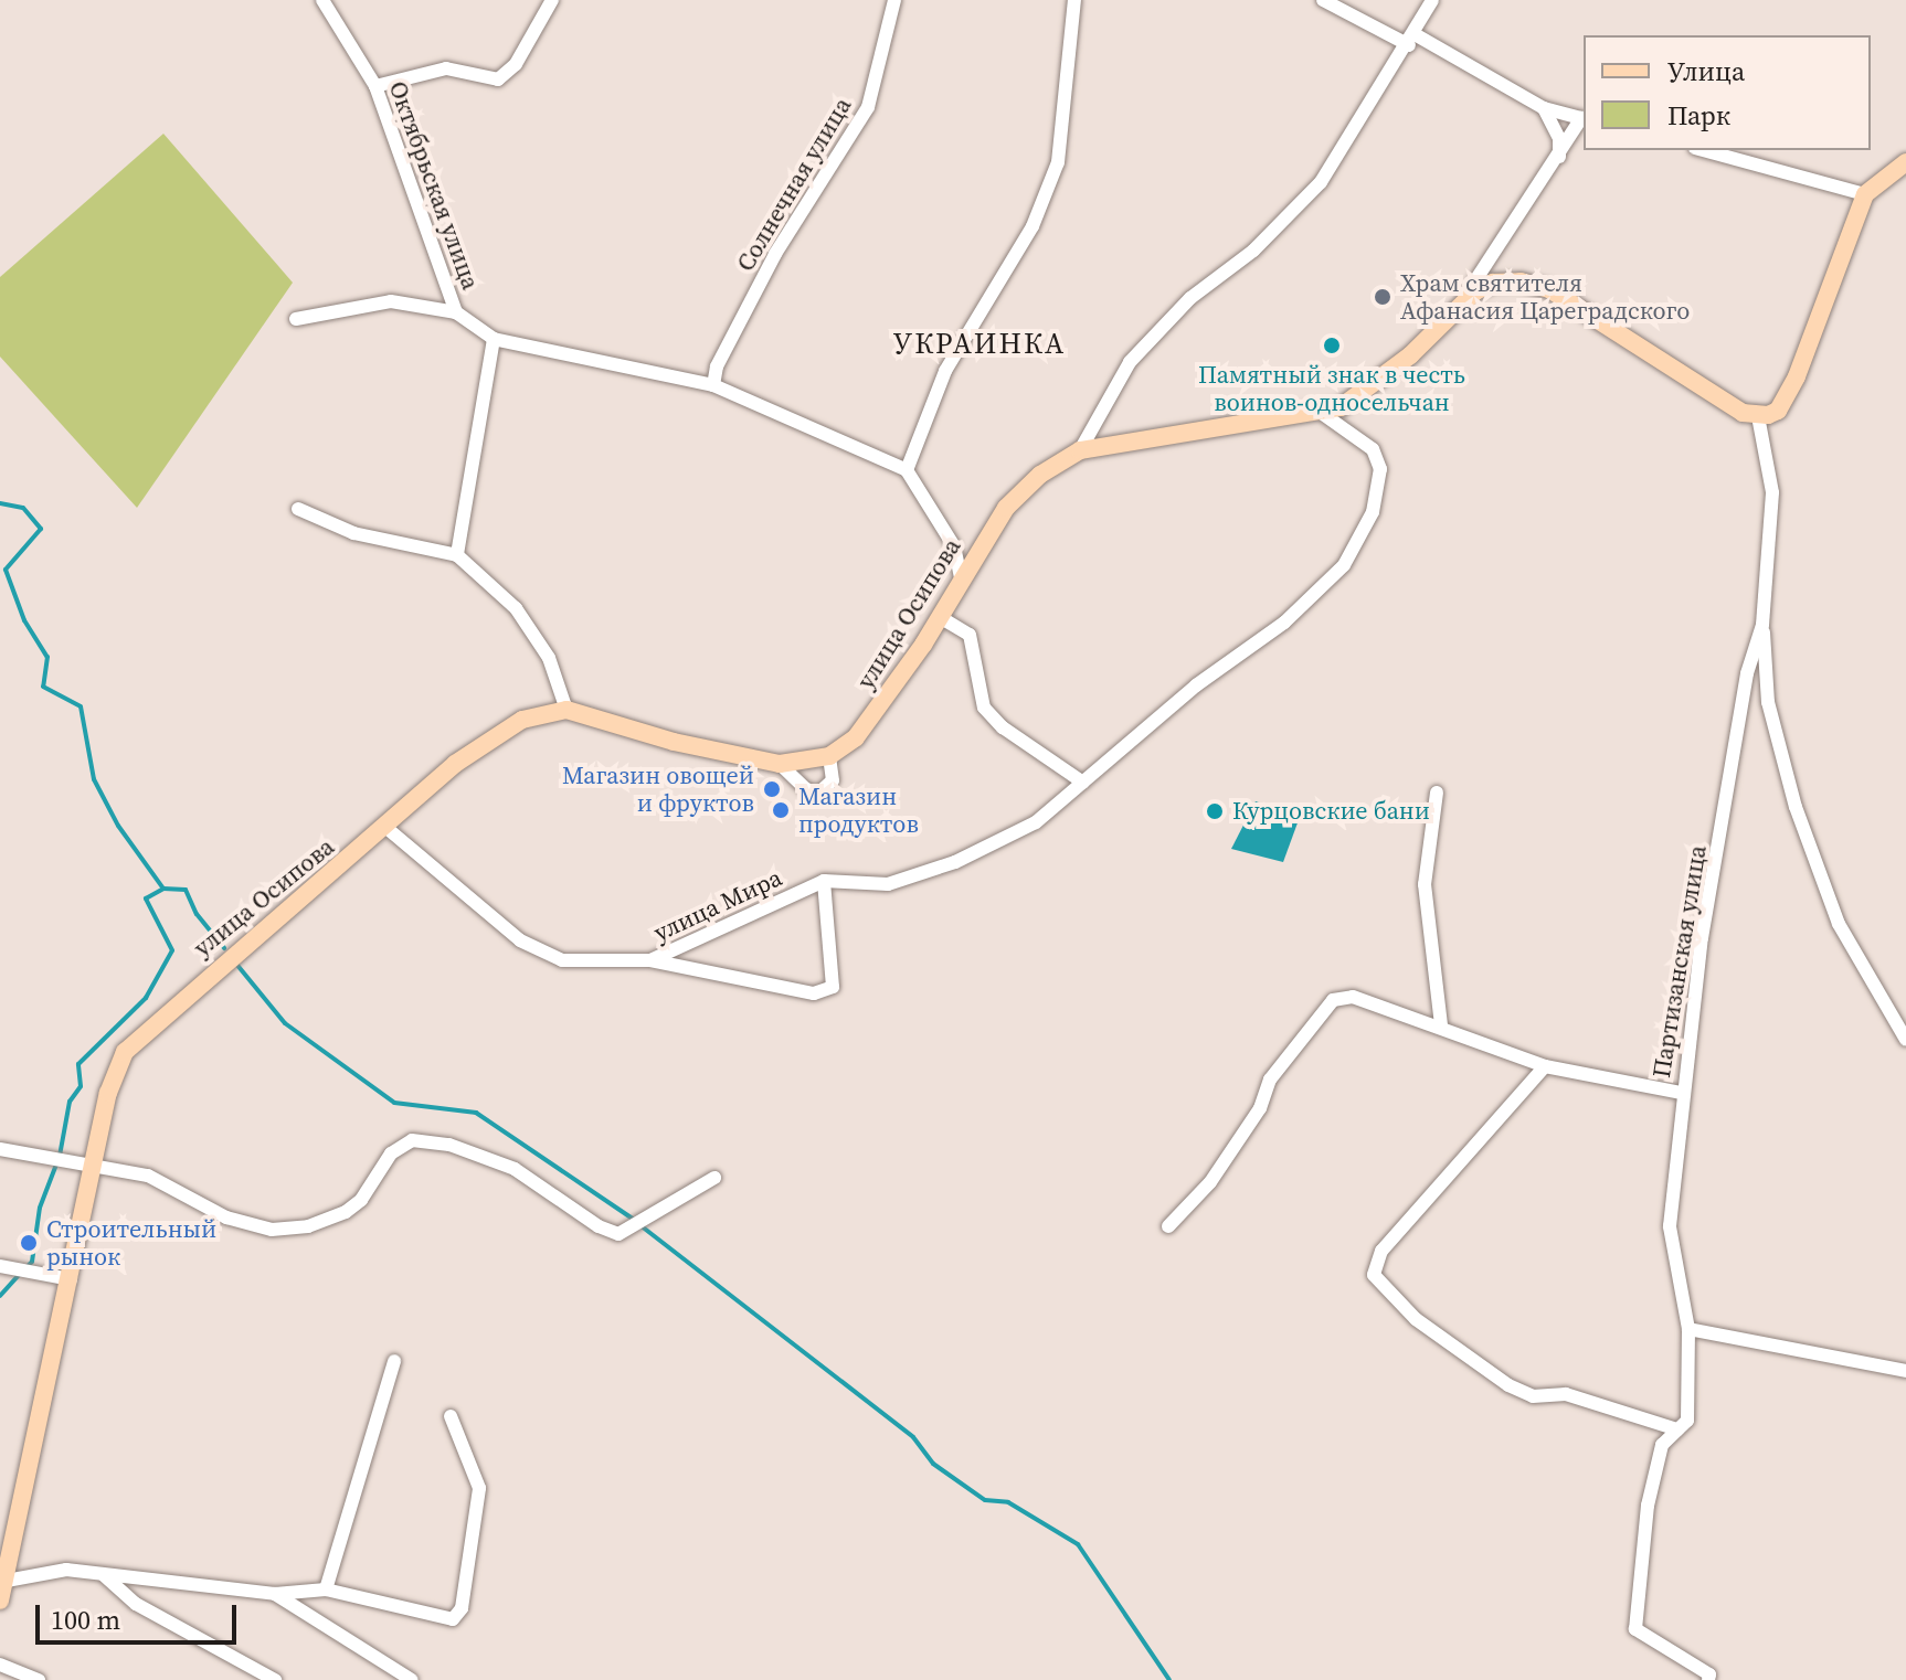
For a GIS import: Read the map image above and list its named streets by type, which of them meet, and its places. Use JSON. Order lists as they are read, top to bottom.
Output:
{
  "streets": {
    "main road": ["улица Осипова"],
    "street": [
      "Солнечная улица",
      "Октябрьская улица",
      "улица Мира",
      "Партизанская улица"
    ]
  },
  "crossings": [
    ["улица Осипова", "улица Мира"],
    ["улица Осипова", "Партизанская улица"]
  ],
  "districts": ["УКРАИНКА"],
  "places": [
    "Храм святителя Афанасия Цареградского",
    "Памятный знак в честь воинов-односельчан",
    "Магазин овощей и фруктов",
    "Магазин продуктов",
    "Курцовские бани",
    "Строительный рынок"
  ],
  "legend": ["Улица", "Парк"],
  "scale_bar": "100 m"
}
